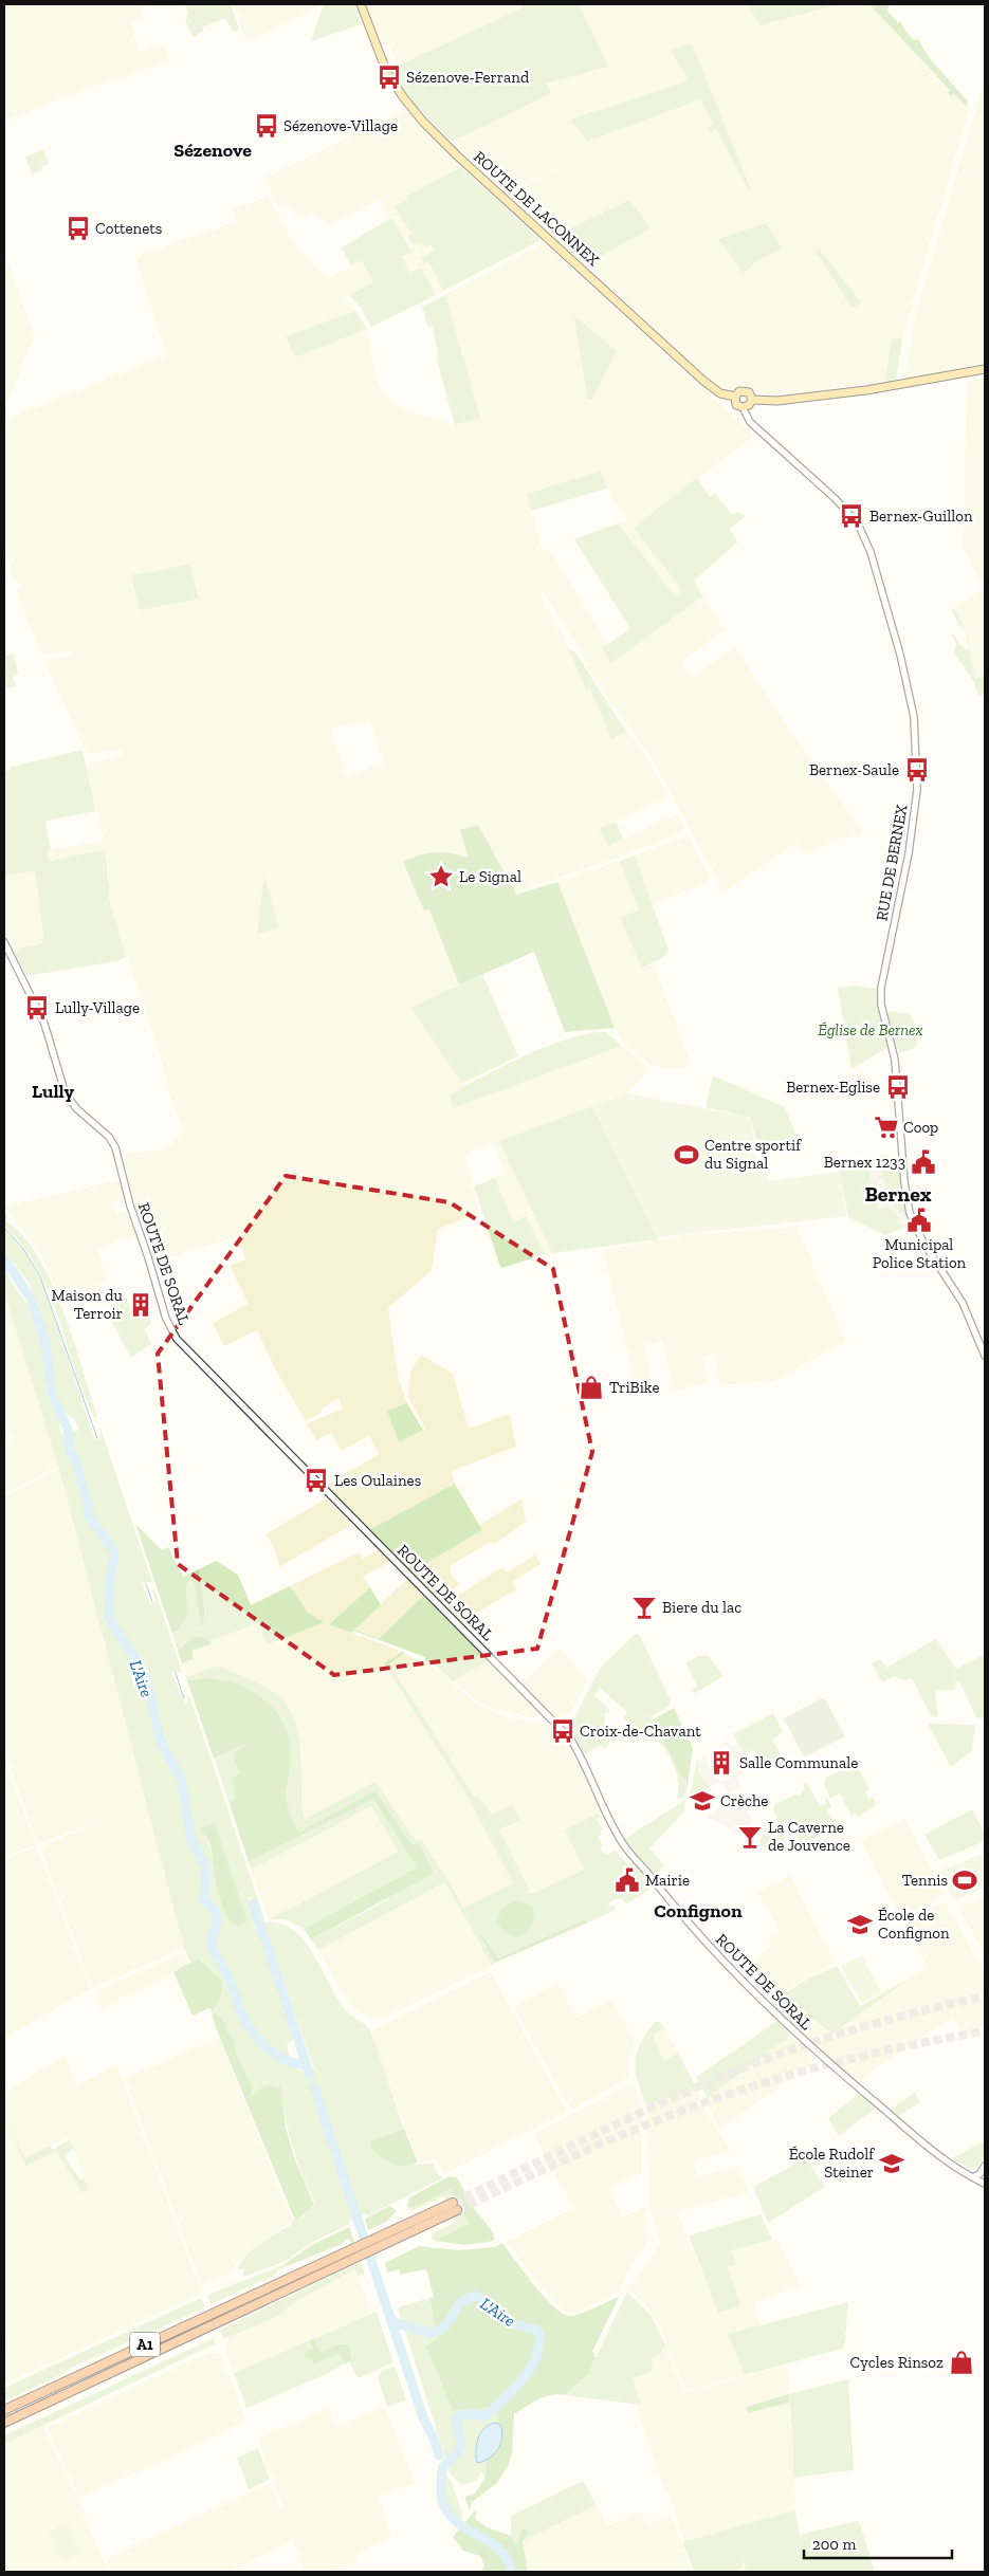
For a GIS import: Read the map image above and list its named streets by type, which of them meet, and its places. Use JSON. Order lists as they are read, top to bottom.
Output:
{
  "streets": {
    "highway": ["A1"],
    "main road": ["ROUTE DE LACONNEX"],
    "street": ["RUE DE BERNEX", "ROUTE DE SORAL"]
  },
  "crossings": [
    ["ROUTE DE LACONNEX", "RUE DE BERNEX"]
  ],
  "districts": [
    "Sézenove",
    "Lully",
    "Bernex",
    "Confignon"
  ],
  "water": ["L'Aire"],
  "parks": ["Église de Bernex"],
  "places": {
    "bus stop": [
      "Sézenove-Ferrand",
      "Sézenove-Village",
      "Cottenets",
      "Bernex-Guillon",
      "Bernex-Saule",
      "Lully-Village",
      "Bernex-Eglise",
      "Les Oulaines",
      "Croix-de-Chavant"
    ],
    "place": ["Le Signal"],
    "supermarket": ["Coop"],
    "sports": ["Centre sportif du Signal", "Tennis"],
    "public building": ["Bernex 1233", "Municipal Police Station", "Mairie"],
    "building": ["Maison du Terroir", "Salle Communale"],
    "shop": ["TriBike", "Cycles Rinsoz"],
    "bar": ["Biere du lac", "La Caverne de Jouvence"],
    "school or university": ["Crèche", "École de Confignon", "École Rudolf Steiner"]
  },
  "scale_bar": "200 m"
}
